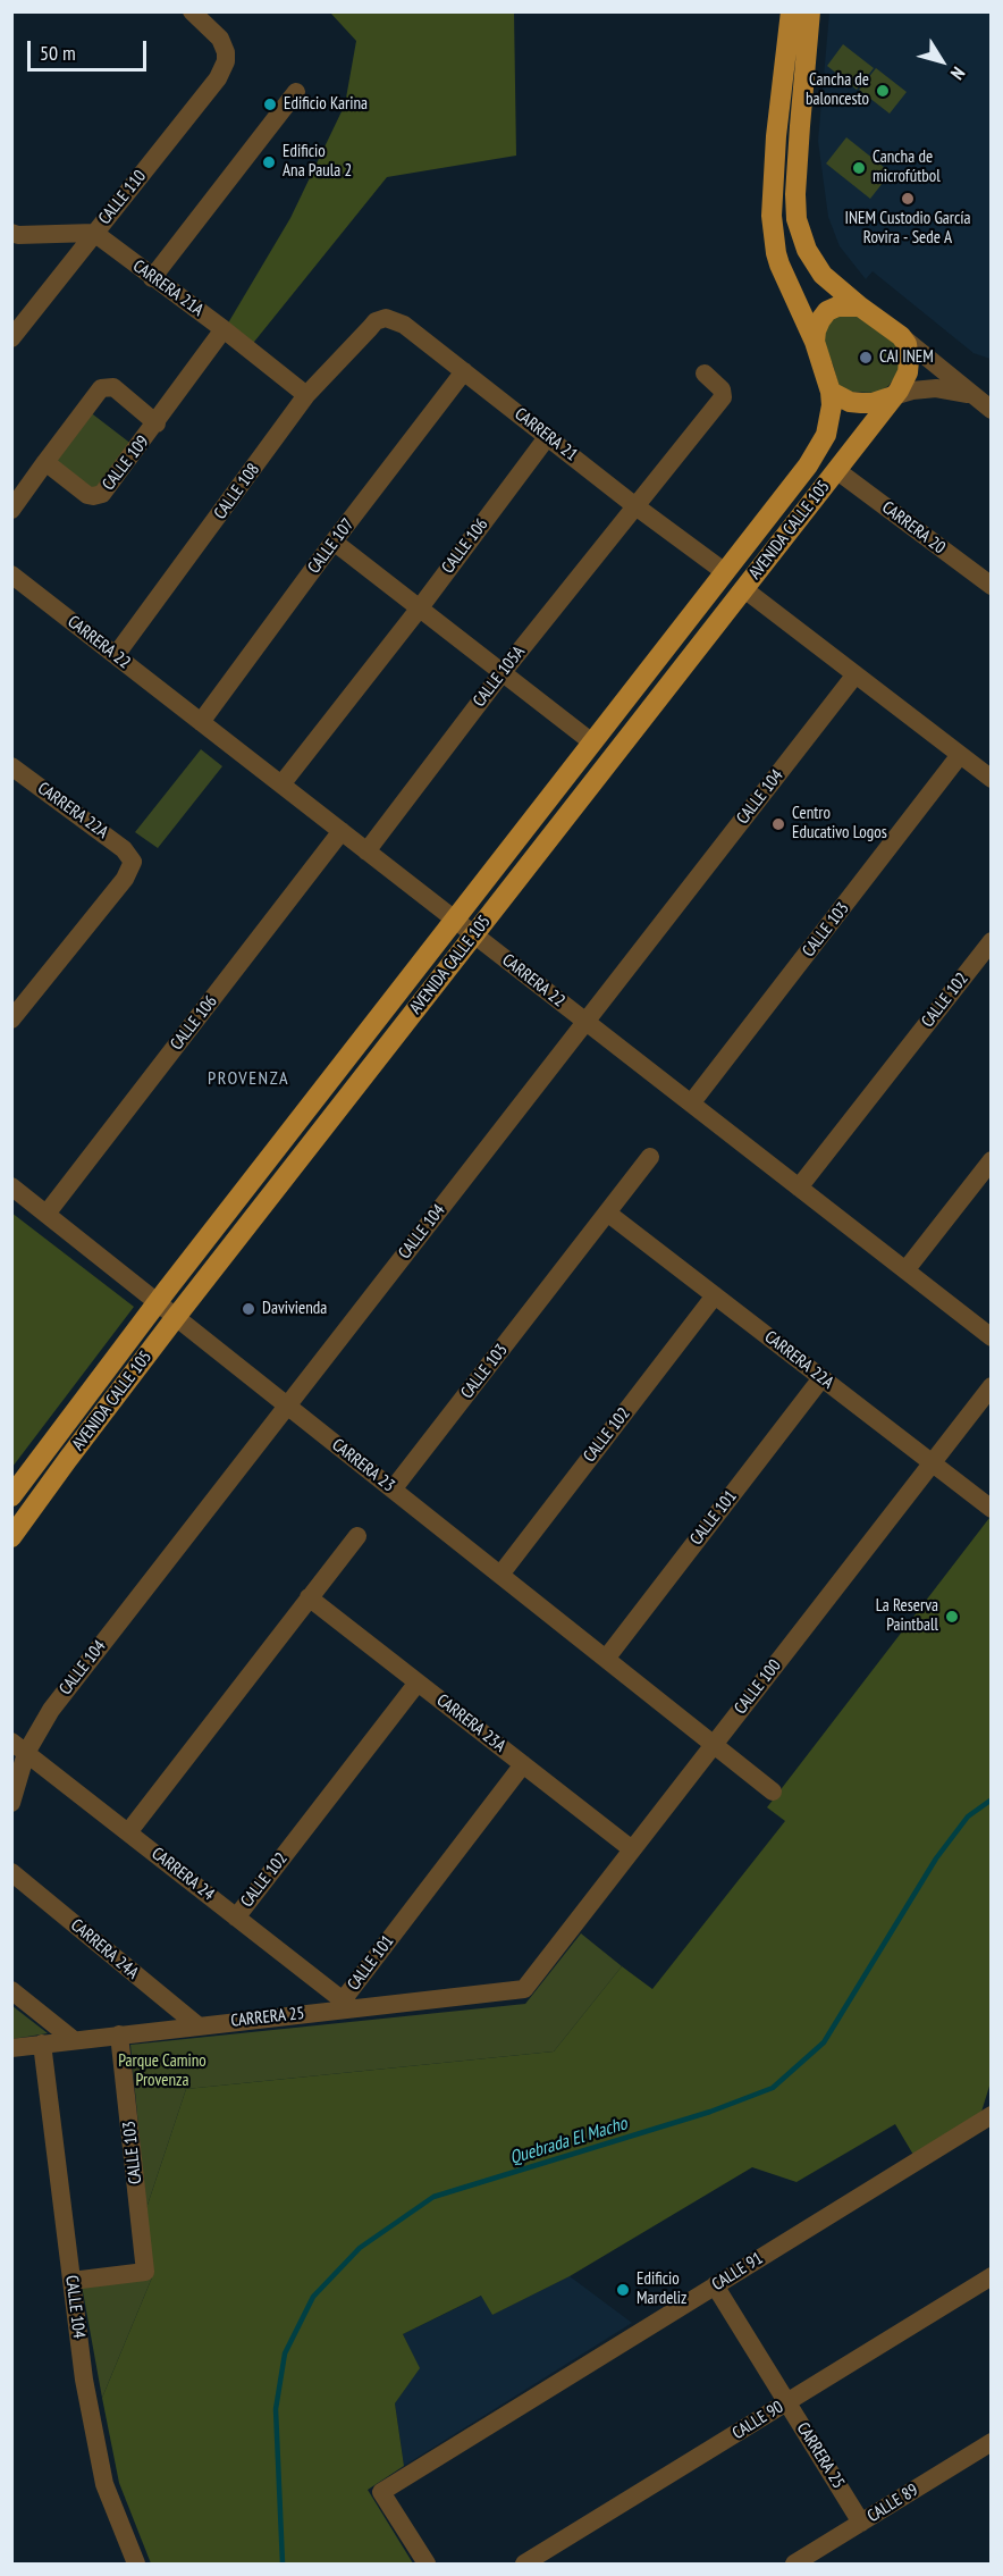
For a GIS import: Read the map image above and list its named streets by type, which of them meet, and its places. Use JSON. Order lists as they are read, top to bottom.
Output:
{
  "streets": {
    "main road": ["AVENIDA CALLE 105"],
    "street": [
      "CALLE 110",
      "CARRERA 21A",
      "CARRERA 21",
      "CALLE 109",
      "CALLE 108",
      "CARRERA 20",
      "CALLE 107",
      "CALLE 106",
      "CARRERA 22",
      "CALLE 105A",
      "CALLE 104",
      "CARRERA 22A",
      "CALLE 103",
      "CALLE 102",
      "CARRERA 23",
      "CALLE 101",
      "CALLE 100",
      "CARRERA 23A",
      "CARRERA 24",
      "CARRERA 24A",
      "CARRERA 25",
      "CALLE 91",
      "CALLE 90",
      "CALLE 89"
    ]
  },
  "crossings": [
    ["CALLE 110", "CARRERA 21A"],
    ["CARRERA 21A", "CALLE 109"],
    ["CARRERA 21A", "CALLE 108"],
    ["CARRERA 21", "CALLE 108"],
    ["CARRERA 21", "AVENIDA CALLE 105"],
    ["CARRERA 21", "CALLE 107"],
    ["CARRERA 21", "CALLE 106"],
    ["CARRERA 21", "CALLE 105A"],
    ["CALLE 108", "CARRERA 22"],
    ["CARRERA 20", "AVENIDA CALLE 105"],
    ["AVENIDA CALLE 105", "CARRERA 22"],
    ["AVENIDA CALLE 105", "CARRERA 23"],
    ["CALLE 107", "CARRERA 22"],
    ["CALLE 106", "CARRERA 22"],
    ["CALLE 106", "CARRERA 23"],
    ["CARRERA 22", "CALLE 105A"],
    ["CARRERA 22", "CALLE 104"],
    ["CARRERA 22", "CALLE 103"],
    ["CARRERA 22", "CALLE 102"],
    ["CALLE 104", "CALLE 103"],
    ["CALLE 104", "CARRERA 23"],
    ["CALLE 104", "CARRERA 24"],
    ["CALLE 104", "CARRERA 25"],
    ["CARRERA 22A", "CALLE 103"],
    ["CARRERA 22A", "CALLE 102"],
    ["CARRERA 22A", "CALLE 101"],
    ["CARRERA 22A", "CALLE 100"],
    ["CALLE 103", "CARRERA 23"],
    ["CALLE 103", "CARRERA 25"],
    ["CALLE 102", "CARRERA 23"],
    ["CALLE 102", "CARRERA 23A"],
    ["CALLE 102", "CARRERA 24"],
    ["CARRERA 23", "CALLE 101"],
    ["CARRERA 23", "CALLE 100"],
    ["CALLE 101", "CARRERA 23A"],
    ["CALLE 101", "CARRERA 24"],
    ["CALLE 101", "CARRERA 25"],
    ["CALLE 100", "CARRERA 23A"],
    ["CALLE 100", "CARRERA 25"],
    ["CARRERA 24", "CARRERA 25"],
    ["CARRERA 24A", "CARRERA 25"],
    ["CARRERA 25", "CALLE 91"],
    ["CARRERA 25", "CALLE 90"],
    ["CARRERA 25", "CALLE 89"]
  ],
  "districts": ["PROVENZA"],
  "water": ["Quebrada El Macho"],
  "parks": ["Parque Camino Provenza"],
  "places": [
    "Cancha de baloncesto",
    "Edificio Karina",
    "Edificio Ana Paula 2",
    "Cancha de microfútbol",
    "INEM Custodio García Rovira - Sede A",
    "CAI INEM",
    "Centro Educativo Logos",
    "Davivienda",
    "La Reserva Paintball",
    "Edificio Mardeliz"
  ],
  "scale_bar": "50 m",
  "north": "bottom right"
}
